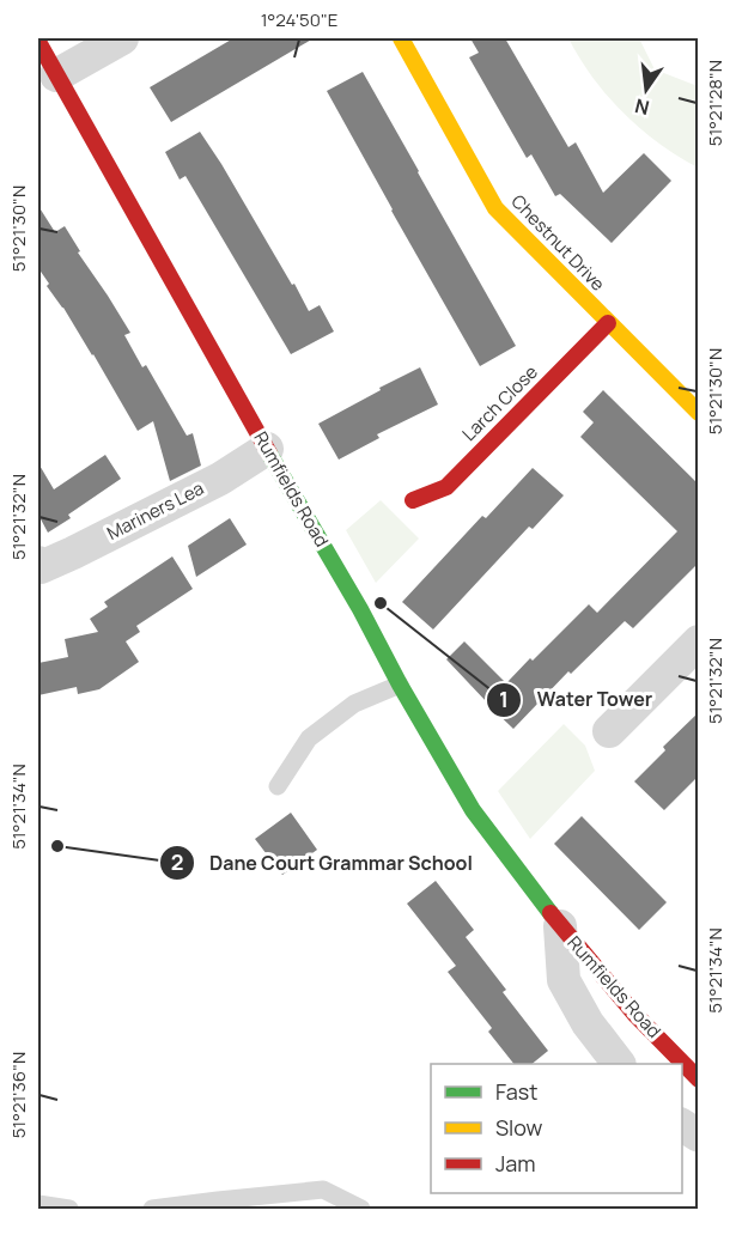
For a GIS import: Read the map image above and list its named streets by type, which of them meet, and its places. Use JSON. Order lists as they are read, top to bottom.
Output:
{
  "streets": {
    "street": [
      "Chestnut Drive",
      "Larch Close",
      "Rumfields Road",
      "Mariners Lea"
    ]
  },
  "crossings": [
    ["Chestnut Drive", "Larch Close"],
    ["Rumfields Road", "Mariners Lea"]
  ],
  "places": ["Water Tower", "Dane Court Grammar School"],
  "legend": ["Fast", "Slow", "Jam"],
  "north": "bottom",
  "coordinates": [
    "1°24'50\"E",
    "51°21'28\"N",
    "51°21'30\"N",
    "51°21'32\"N",
    "51°21'34\"N",
    "51°21'36\"N"
  ]
}
